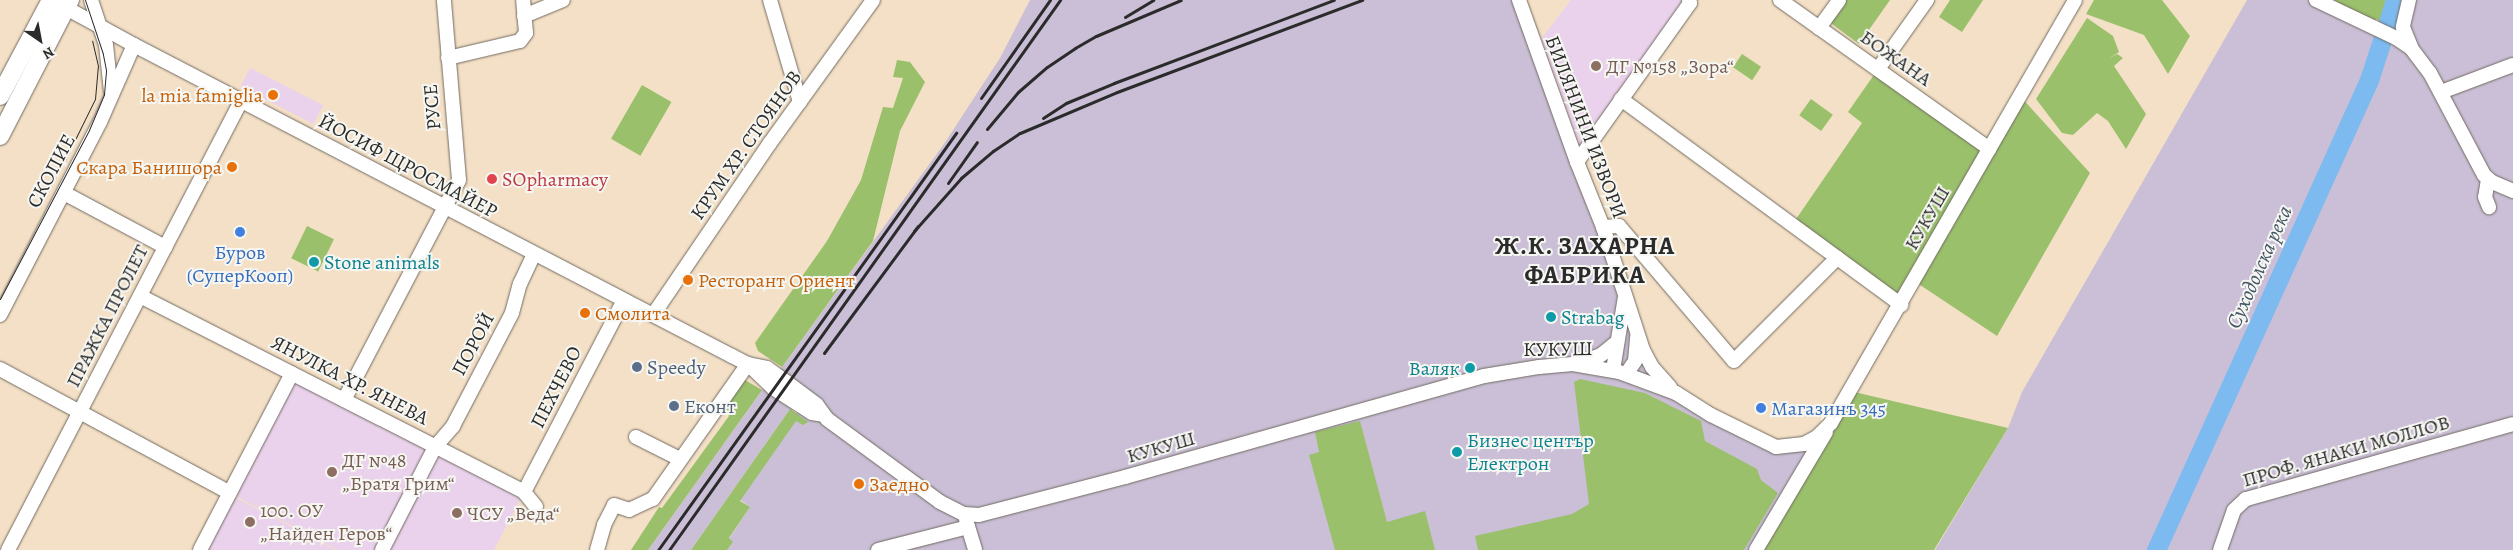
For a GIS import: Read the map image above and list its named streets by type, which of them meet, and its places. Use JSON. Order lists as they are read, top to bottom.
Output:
{
  "streets": {
    "street": [
      "БОЖАНА",
      "РУСЕ",
      "БИЛЯНИНИ ИЗВОРИ",
      "КРУМ ХР. СТОЯНОВ",
      "ЙОСИФ ЩРОСМАЙЕР",
      "СКОПИЕ",
      "КУКУШ",
      "ПРАЖКА ПРОЛЕТ",
      "ПОРОЙ",
      "ЯНУЛКА ХР. ЯНЕВА",
      "ПЕХЧЕВО",
      "ПРОФ. ЯНАКИ МОЛЛОВ"
    ]
  },
  "crossings": [
    ["БОЖАНА", "КУКУШ"],
    ["РУСЕ", "ЙОСИФ ЩРОСМАЙЕР"],
    ["РУСЕ", "ЯНУЛКА ХР. ЯНЕВА"],
    ["БИЛЯНИНИ ИЗВОРИ", "КУКУШ"],
    ["КРУМ ХР. СТОЯНОВ", "ЙОСИФ ЩРОСМАЙЕР"],
    ["ЙОСИФ ЩРОСМАЙЕР", "СКОПИЕ"],
    ["ЙОСИФ ЩРОСМАЙЕР", "КУКУШ"],
    ["ЙОСИФ ЩРОСМАЙЕР", "ПРАЖКА ПРОЛЕТ"],
    ["ЙОСИФ ЩРОСМАЙЕР", "ПОРОЙ"],
    ["ЙОСИФ ЩРОСМАЙЕР", "ПЕХЧЕВО"],
    ["ПРАЖКА ПРОЛЕТ", "ЯНУЛКА ХР. ЯНЕВА"],
    ["ПОРОЙ", "ЯНУЛКА ХР. ЯНЕВА"],
    ["ЯНУЛКА ХР. ЯНЕВА", "ПЕХЧЕВО"]
  ],
  "districts": ["Ж.К. ЗАХАРНА ФАБРИКА"],
  "water": ["Суходолска река"],
  "places": [
    "ДГ №158 „Зора“",
    "la mia famiglia",
    "Скара Банишора",
    "SOpharmacy",
    "Буров (СуперКооп)",
    "Stone animals",
    "Ресторант Ориент",
    "Смолита",
    "Strabag",
    "Speedy",
    "Валяк",
    "Еконт",
    "Магазинъ 345",
    "Бизнес център Електрон",
    "ДГ №48 „Братя Грим“",
    "Заедно",
    "ЧСУ „Веда“",
    "100. ОУ „Найден Геров“"
  ],
  "north": "bottom right"
}
